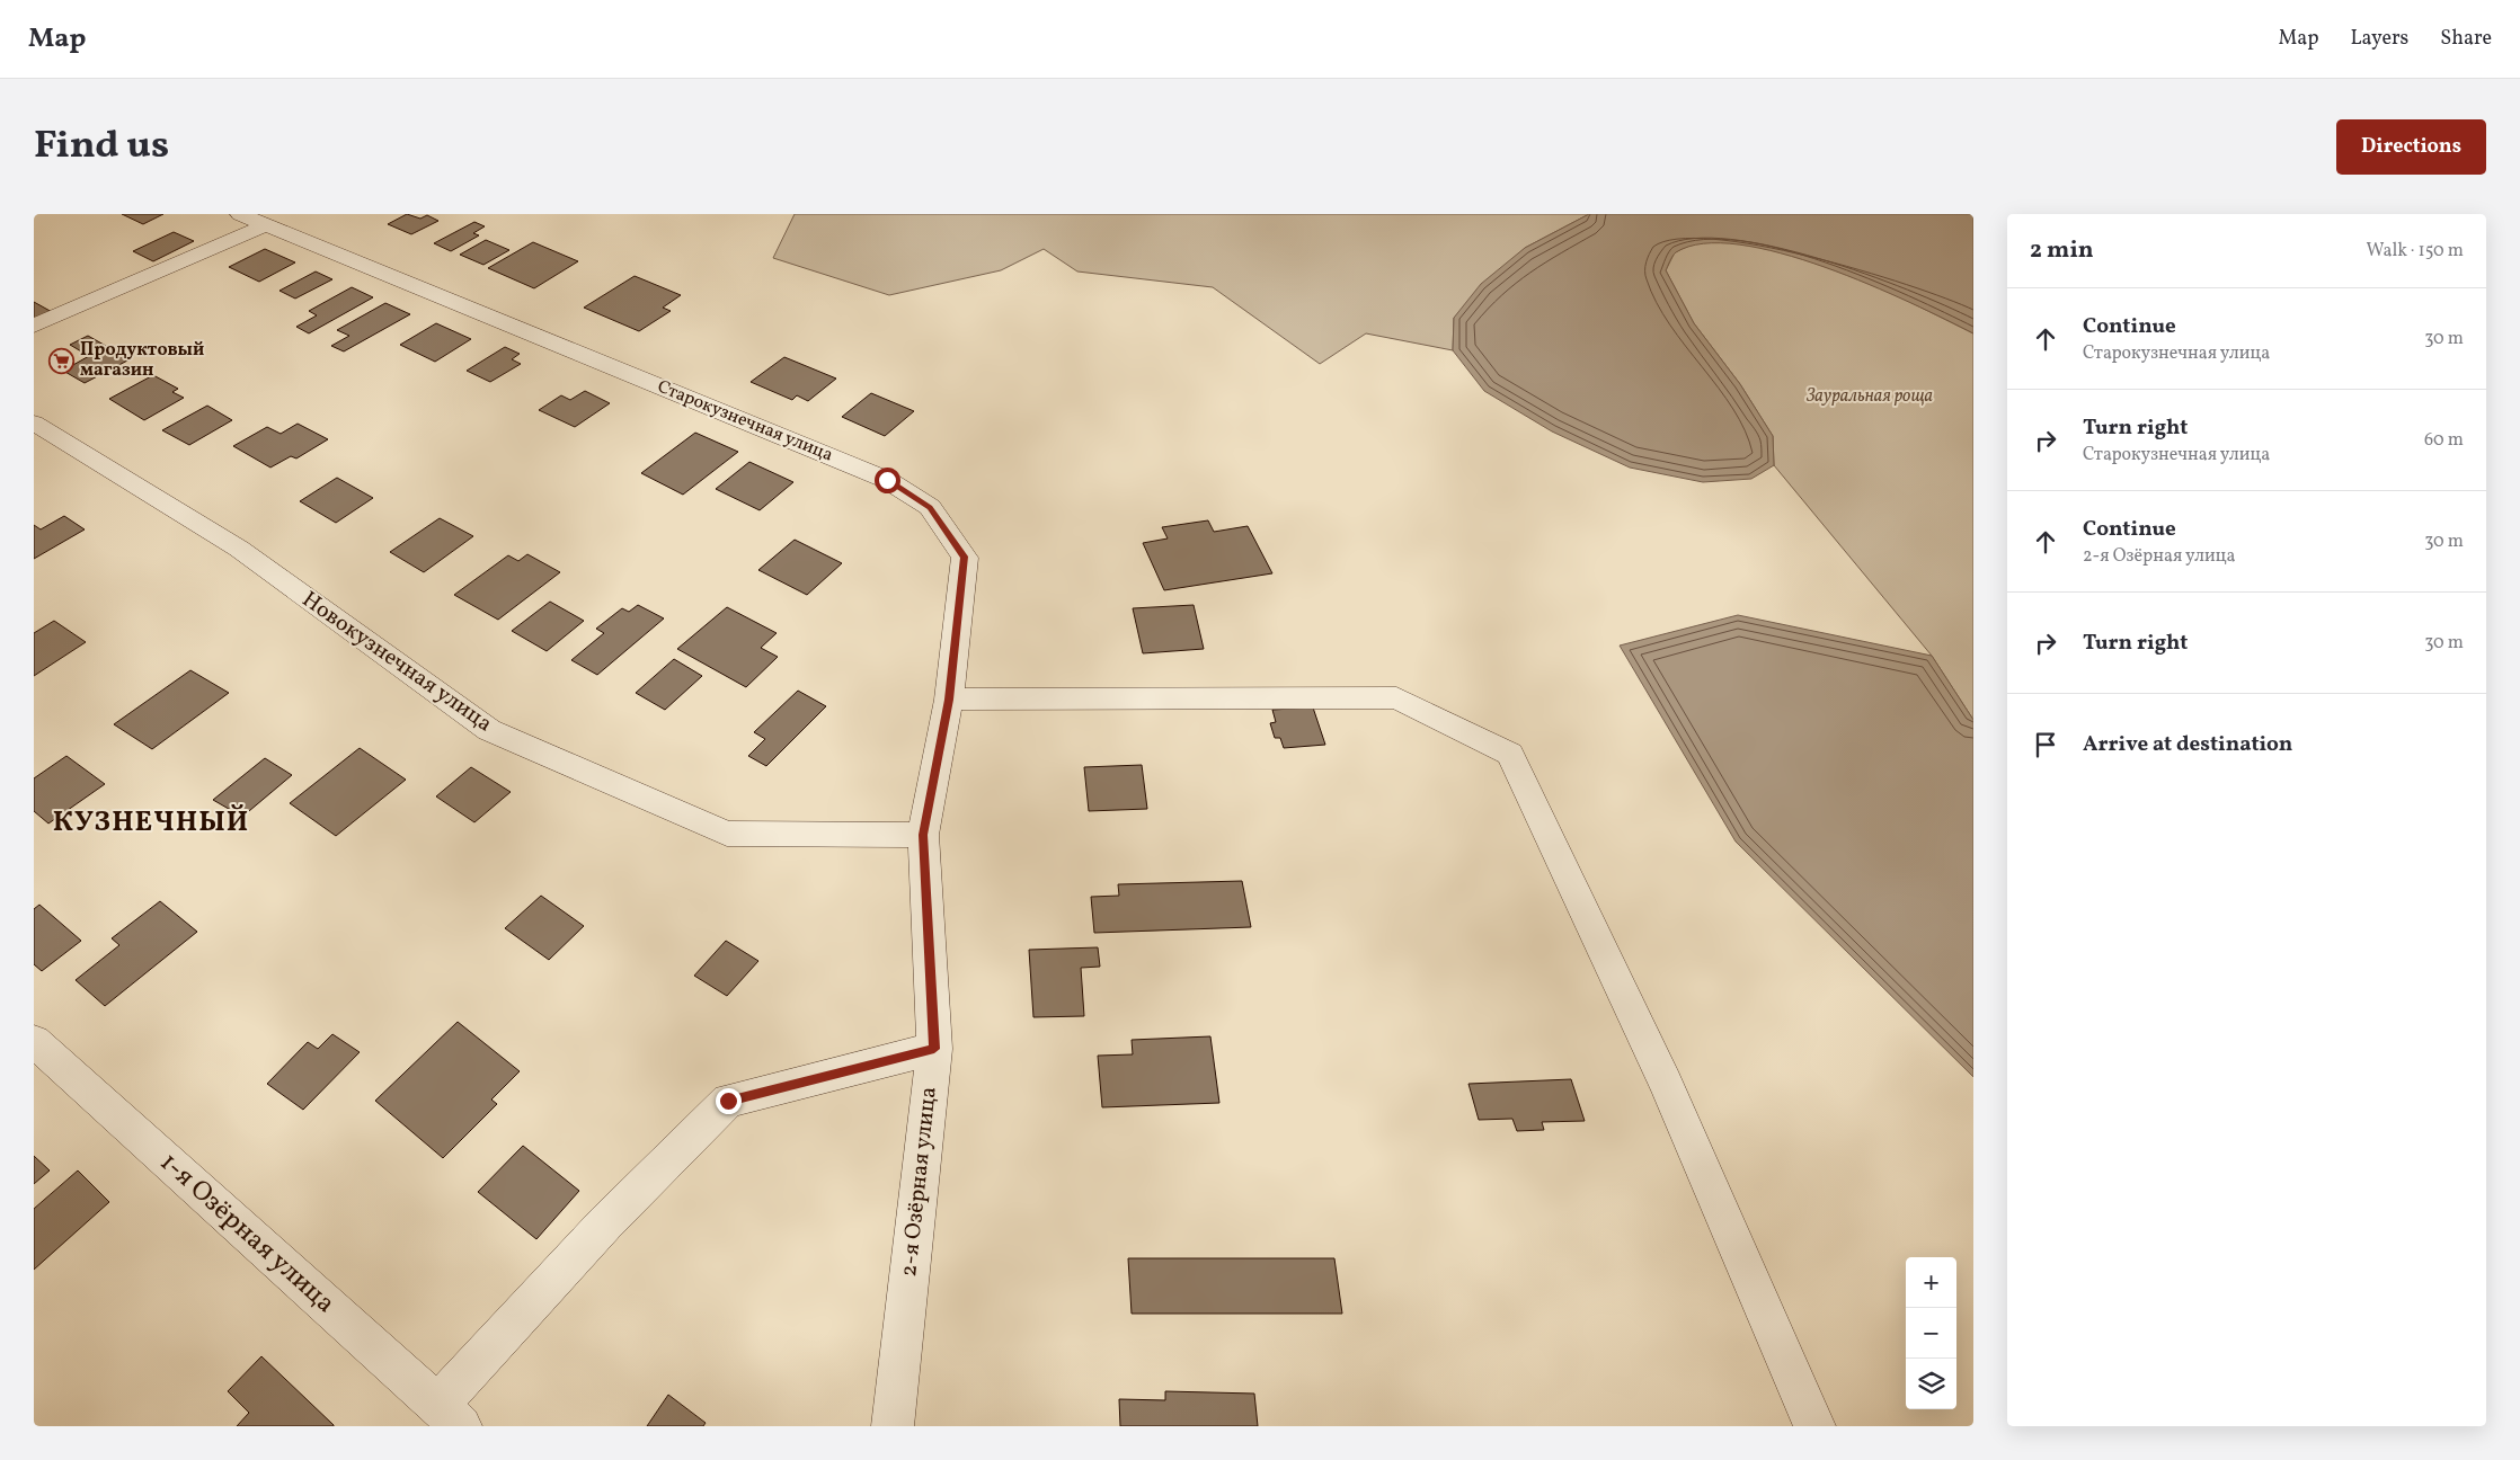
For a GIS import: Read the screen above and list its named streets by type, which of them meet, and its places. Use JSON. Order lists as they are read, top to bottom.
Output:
{
  "streets": {
    "street": [
      "Старокузнечная улица",
      "Новокузнечная улица",
      "2-я Озёрная улица",
      "1-я Озёрная улица"
    ]
  },
  "crossings": [
    ["Старокузнечная улица", "Новокузнечная улица"],
    ["Старокузнечная улица", "2-я Озёрная улица"],
    ["Новокузнечная улица", "2-я Озёрная улица"]
  ],
  "districts": ["КУЗНЕЧНЫЙ"],
  "parks": ["Зауральная роща"],
  "places": {
    "supermarket": ["Продуктовый магазин"]
  },
  "page": {
    "header": "Map",
    "nav": ["Map", "Layers", "Share"],
    "title": "Find us",
    "buttons": "Directions",
    "heading": ["2 min", "Walk · 150 m"],
    "list": [
      ["Continue", "Старокузнечная улица", "30 m"],
      ["Turn right", "Старокузнечная улица", "60 m"],
      ["Continue", "2-я Озёрная улица", "30 m"],
      ["Turn right", "30 m"],
      "Arrive at destination"
    ],
    "map_buttons": ["+", "−"]
  }
}
